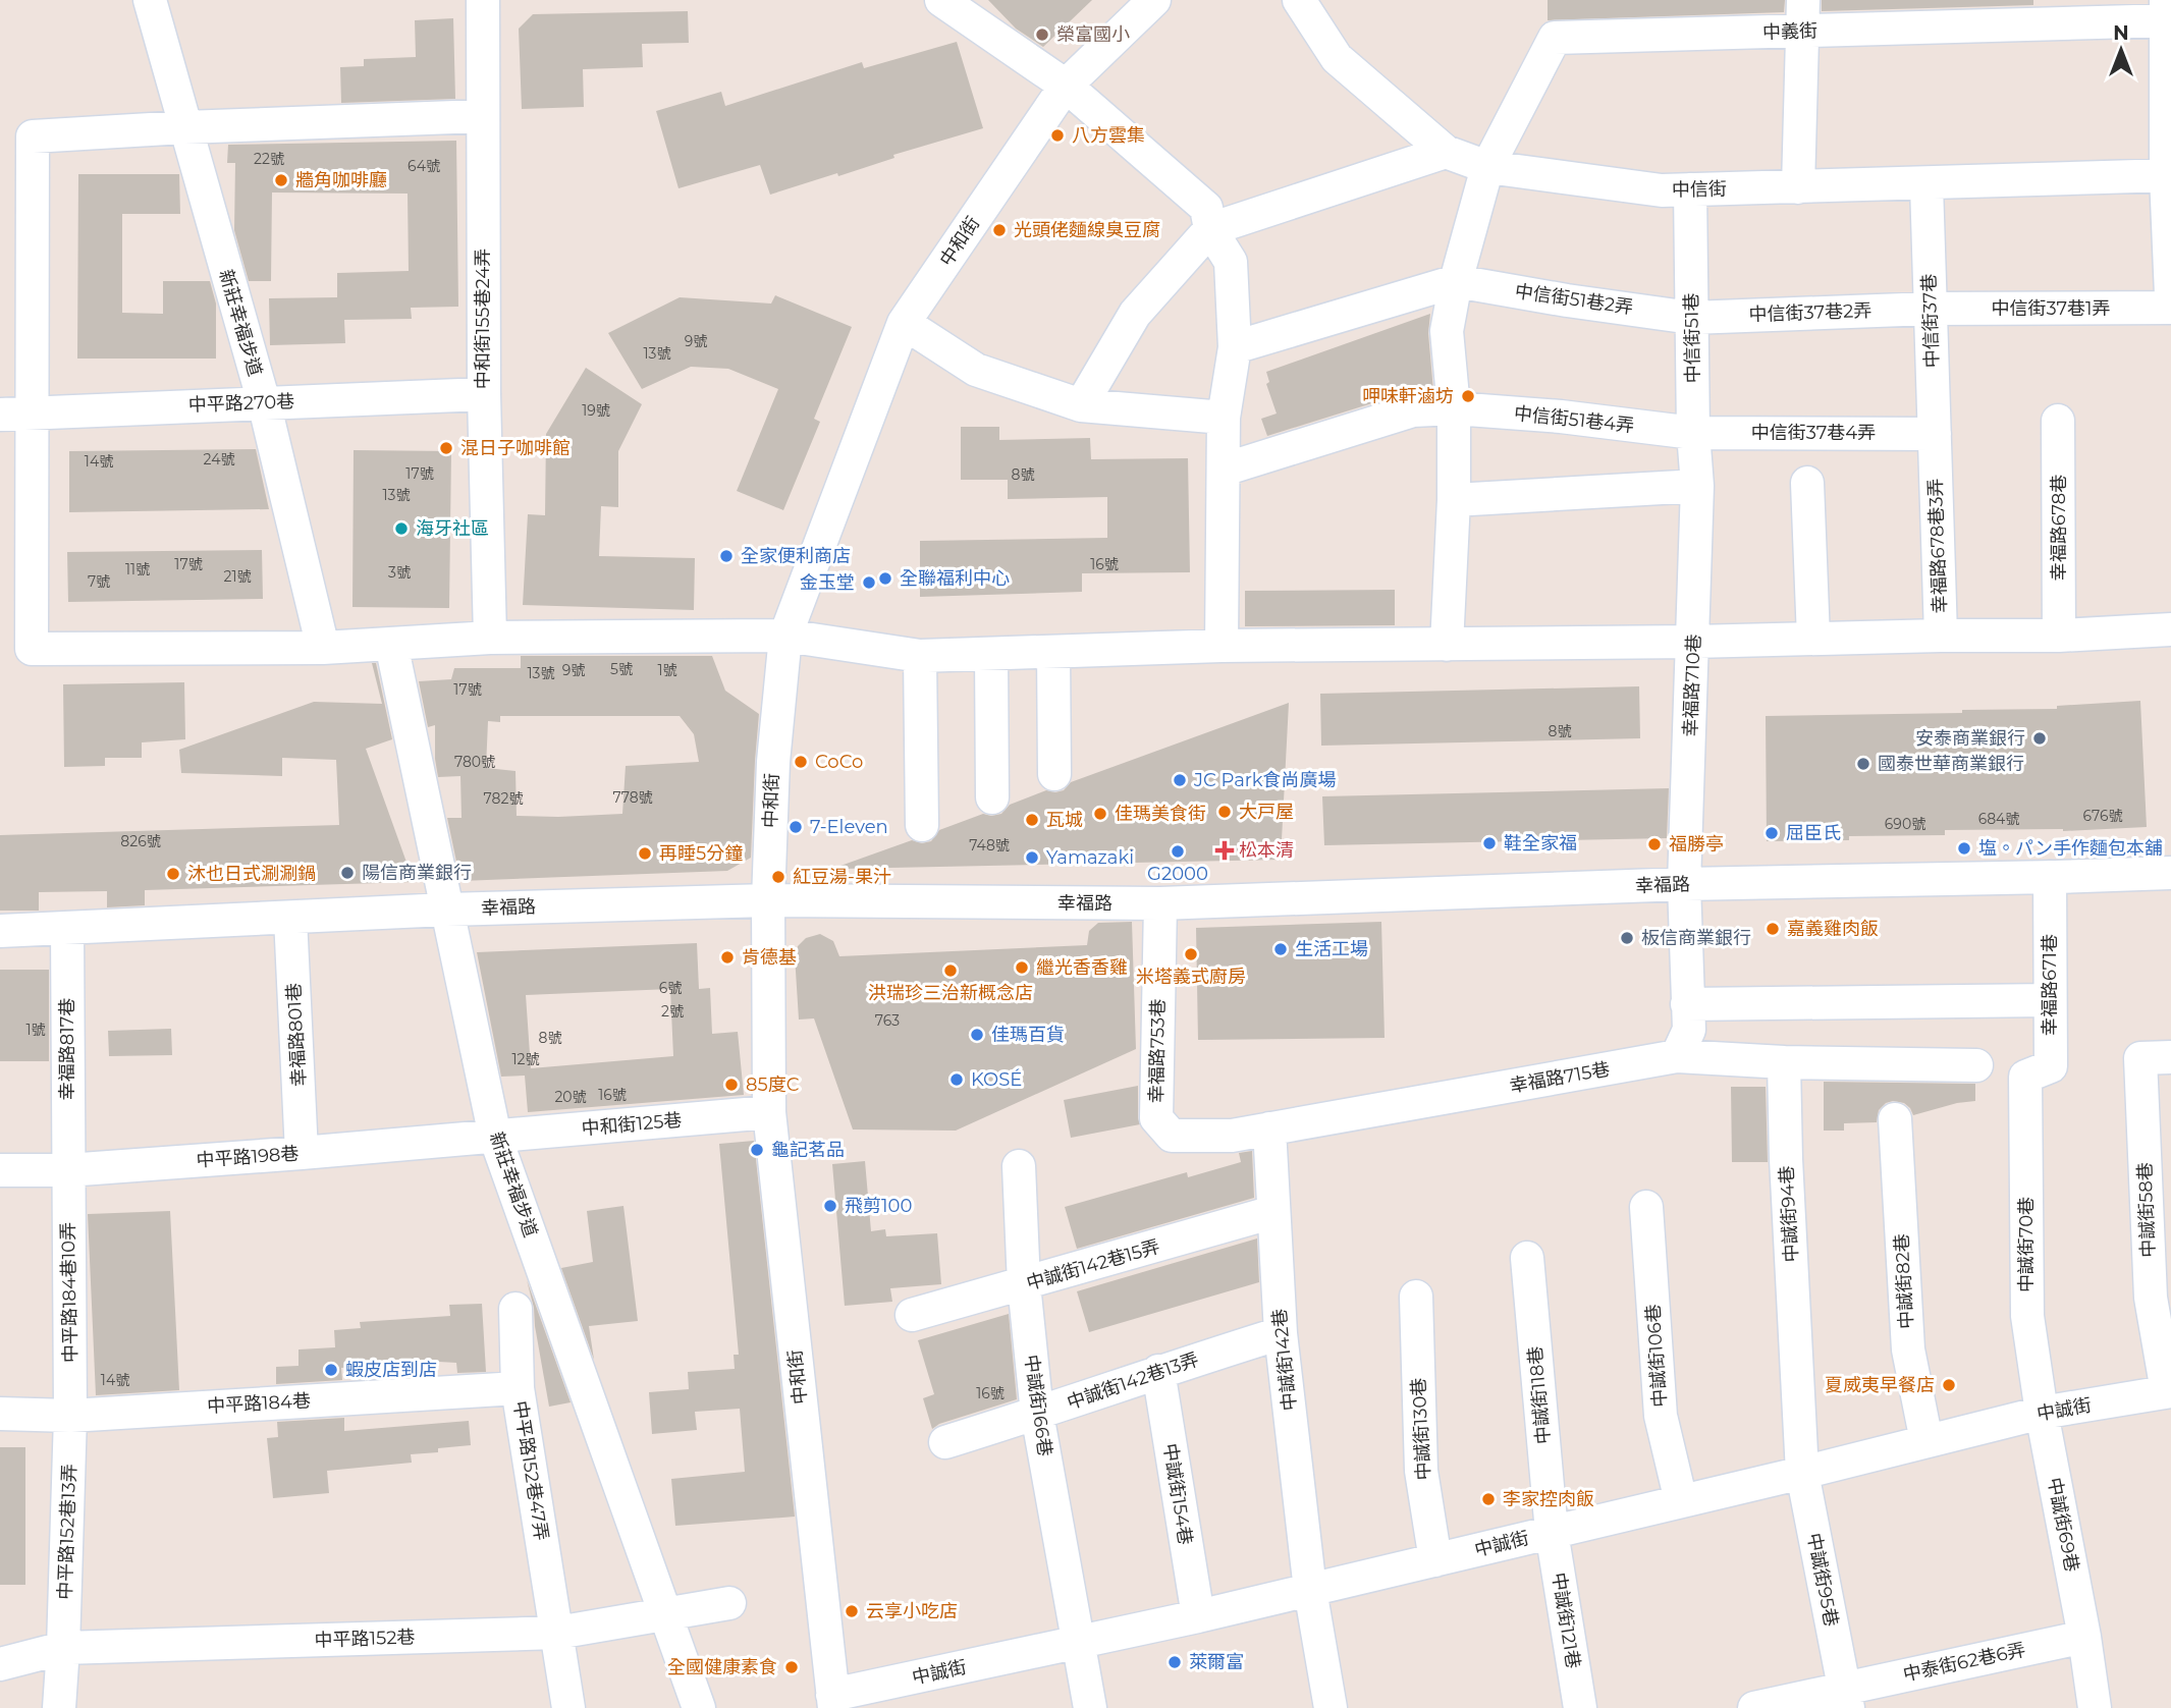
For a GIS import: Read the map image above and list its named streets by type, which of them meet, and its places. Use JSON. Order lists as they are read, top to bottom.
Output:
{
  "streets": {
    "street": [
      "中義街",
      "中信街",
      "中和街",
      "中信街51巷2弄",
      "中信街37巷1弄",
      "中信街37巷2弄",
      "中和街155巷24弄",
      "中信街37巷",
      "新莊幸福步道",
      "中信街51巷",
      "中平路270巷",
      "中信街51巷4弄",
      "中信街37巷4弄",
      "幸福路678巷",
      "幸福路678巷3弄",
      "幸福路710巷",
      "幸福路",
      "幸福路671巷",
      "幸福路801巷",
      "幸福路817巷",
      "幸福路753巷",
      "幸福路715巷",
      "中和街125巷",
      "中平路198巷",
      "中誠街58巷",
      "中誠街94巷",
      "中誠街70巷",
      "中誠街142巷15弄",
      "中誠街82巷",
      "中平路184巷10弄",
      "中誠街106巷",
      "中誠街142巷",
      "中誠街142巷13弄",
      "中誠街118巷",
      "中平路184巷",
      "中誠街166巷",
      "中誠街",
      "中誠街130巷",
      "中平路152巷47弄",
      "中誠街154巷",
      "中誠街69巷",
      "中平路152巷13弄",
      "中誠街95巷",
      "中誠街121巷",
      "中平路152巷",
      "中泰街62巷6弄"
    ]
  },
  "crossings": [
    ["中義街", "中信街"],
    ["中信街", "中信街37巷"],
    ["中信街", "中信街51巷"],
    ["中和街", "幸福路"],
    ["中和街", "中和街125巷"],
    ["中和街", "中誠街"],
    ["中信街51巷2弄", "中信街37巷2弄"],
    ["中信街51巷2弄", "中信街51巷"],
    ["中信街37巷1弄", "中信街37巷2弄"],
    ["中信街37巷1弄", "中信街37巷"],
    ["中信街37巷2弄", "中信街37巷"],
    ["中信街37巷2弄", "中信街51巷"],
    ["中和街155巷24弄", "中平路270巷"],
    ["中信街37巷", "中信街37巷4弄"],
    ["中信街37巷", "幸福路678巷3弄"],
    ["新莊幸福步道", "中平路270巷"],
    ["新莊幸福步道", "幸福路"],
    ["新莊幸福步道", "中和街125巷"],
    ["新莊幸福步道", "中平路198巷"],
    ["新莊幸福步道", "中平路152巷"],
    ["中信街51巷", "中信街51巷4弄"],
    ["中信街51巷", "中信街37巷4弄"],
    ["中信街51巷", "幸福路710巷"],
    ["中信街51巷4弄", "中信街37巷4弄"],
    ["中信街37巷4弄", "幸福路678巷3弄"],
    ["幸福路710巷", "幸福路"],
    ["幸福路", "幸福路671巷"],
    ["幸福路", "幸福路801巷"],
    ["幸福路", "幸福路817巷"],
    ["幸福路", "幸福路753巷"],
    ["幸福路671巷", "中誠街70巷"],
    ["幸福路801巷", "中平路198巷"],
    ["幸福路817巷", "中平路198巷"],
    ["幸福路817巷", "中平路184巷10弄"],
    ["幸福路753巷", "幸福路715巷"],
    ["幸福路753巷", "中誠街142巷"],
    ["幸福路715巷", "中誠街142巷"],
    ["中和街125巷", "中平路198巷"],
    ["中平路198巷", "中平路184巷10弄"],
    ["中誠街58巷", "中誠街"],
    ["中誠街94巷", "中誠街"],
    ["中誠街94巷", "中誠街95巷"],
    ["中誠街70巷", "中誠街"],
    ["中誠街70巷", "中誠街69巷"],
    ["中誠街142巷15弄", "中誠街142巷"],
    ["中誠街142巷15弄", "中誠街166巷"],
    ["中誠街82巷", "中誠街"],
    ["中平路184巷10弄", "中平路184巷"],
    ["中平路184巷10弄", "中平路152巷13弄"],
    ["中誠街106巷", "中誠街"],
    ["中誠街142巷", "中誠街142巷13弄"],
    ["中誠街142巷", "中誠街"],
    ["中誠街142巷13弄", "中誠街166巷"],
    ["中誠街142巷13弄", "中誠街154巷"],
    ["中誠街118巷", "中誠街"],
    ["中誠街118巷", "中誠街121巷"],
    ["中平路184巷", "中平路152巷47弄"],
    ["中平路184巷", "中平路152巷13弄"],
    ["中誠街166巷", "中誠街"],
    ["中誠街", "中誠街130巷"],
    ["中誠街", "中誠街154巷"],
    ["中誠街", "中誠街69巷"],
    ["中誠街", "中誠街95巷"],
    ["中誠街", "中誠街121巷"],
    ["中平路152巷47弄", "中平路152巷"],
    ["中誠街69巷", "中泰街62巷6弄"],
    ["中平路152巷13弄", "中平路152巷"],
    ["中誠街95巷", "中泰街62巷6弄"]
  ],
  "places": {
    "other": [
      "榮富國小",
      "八方雲集",
      "牆角咖啡廳",
      "光頭佬麵線臭豆腐",
      "呷味軒滷坊",
      "混日子咖啡館",
      "海牙社區",
      "全家便利商店",
      "全聯福利中心",
      "金玉堂",
      "安泰商業銀行",
      "CoCo",
      "國泰世華商業銀行",
      "JC Park食尚廣場",
      "大戸屋",
      "佳瑪美食街",
      "瓦城",
      "7-Eleven",
      "屈臣氏",
      "鞋全家福",
      "福勝亭",
      "塩。パン手作麵包本舖",
      "G2000",
      "再睡5分鐘",
      "Yamazaki",
      "陽信商業銀行",
      "沐也日式涮涮鍋",
      "紅豆湯-果汁",
      "嘉義雞肉飯",
      "板信商業銀行",
      "生活工場",
      "米塔義式廚房",
      "肯德基",
      "繼光香香雞",
      "洪瑞珍三治新概念店",
      "佳瑪百貨",
      "KOSÉ",
      "85度C",
      "龜記茗品",
      "飛剪100",
      "蝦皮店到店",
      "夏威夷早餐店",
      "李家控肉飯",
      "云享小吃店",
      "萊爾富",
      "全國健康素食"
    ],
    "health": ["松本清"]
  },
  "house_numbers": [
    "22號",
    "64號",
    "9號",
    "13號",
    "19號",
    "24號",
    "14號",
    "17號",
    "8號",
    "13號",
    "17號",
    "16號",
    "11號",
    "3號",
    "21號",
    "7號",
    "5號",
    "9號",
    "1號",
    "13號",
    "17號",
    "8號",
    "780號",
    "778號",
    "782號",
    "676號",
    "684號",
    "690號",
    "826號",
    "748號",
    "6號",
    "2號",
    "763",
    "1號",
    "8號",
    "12號",
    "16號",
    "20號",
    "14號",
    "16號"
  ],
  "north": "top"
}
